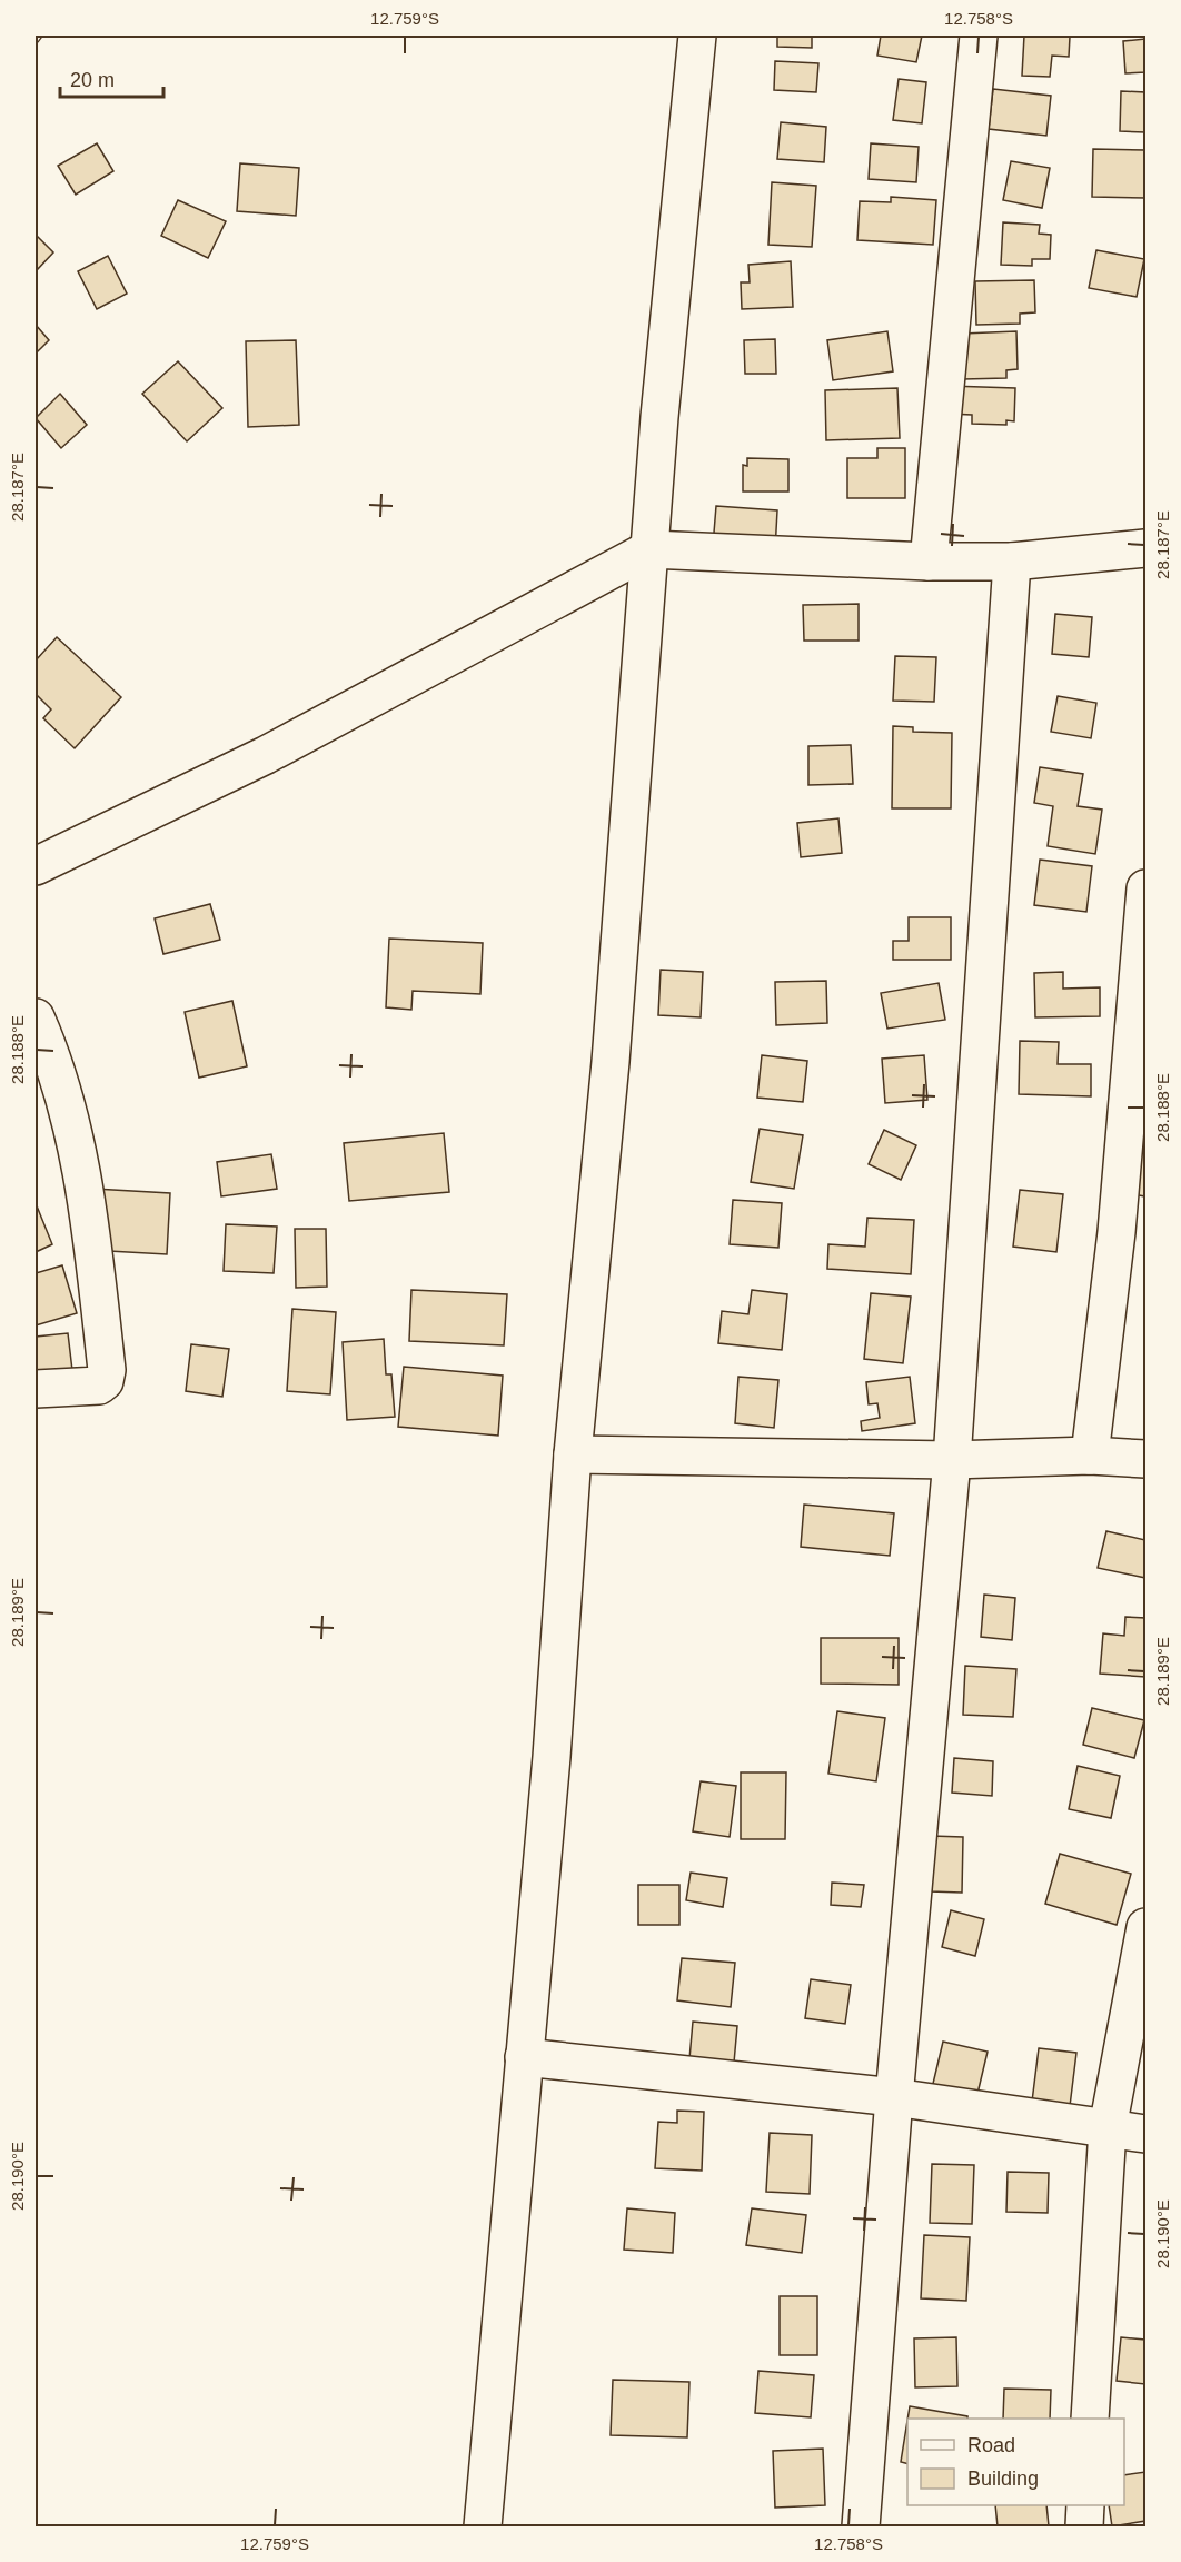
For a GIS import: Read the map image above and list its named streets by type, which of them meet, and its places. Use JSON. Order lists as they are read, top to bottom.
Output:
{
  "legend": ["Road", "Building"],
  "scale_bar": "20 m",
  "coordinates": [
    "12.759°S",
    "12.758°S",
    "28.187°E",
    "28.188°E",
    "28.189°E",
    "28.190°E"
  ]
}
